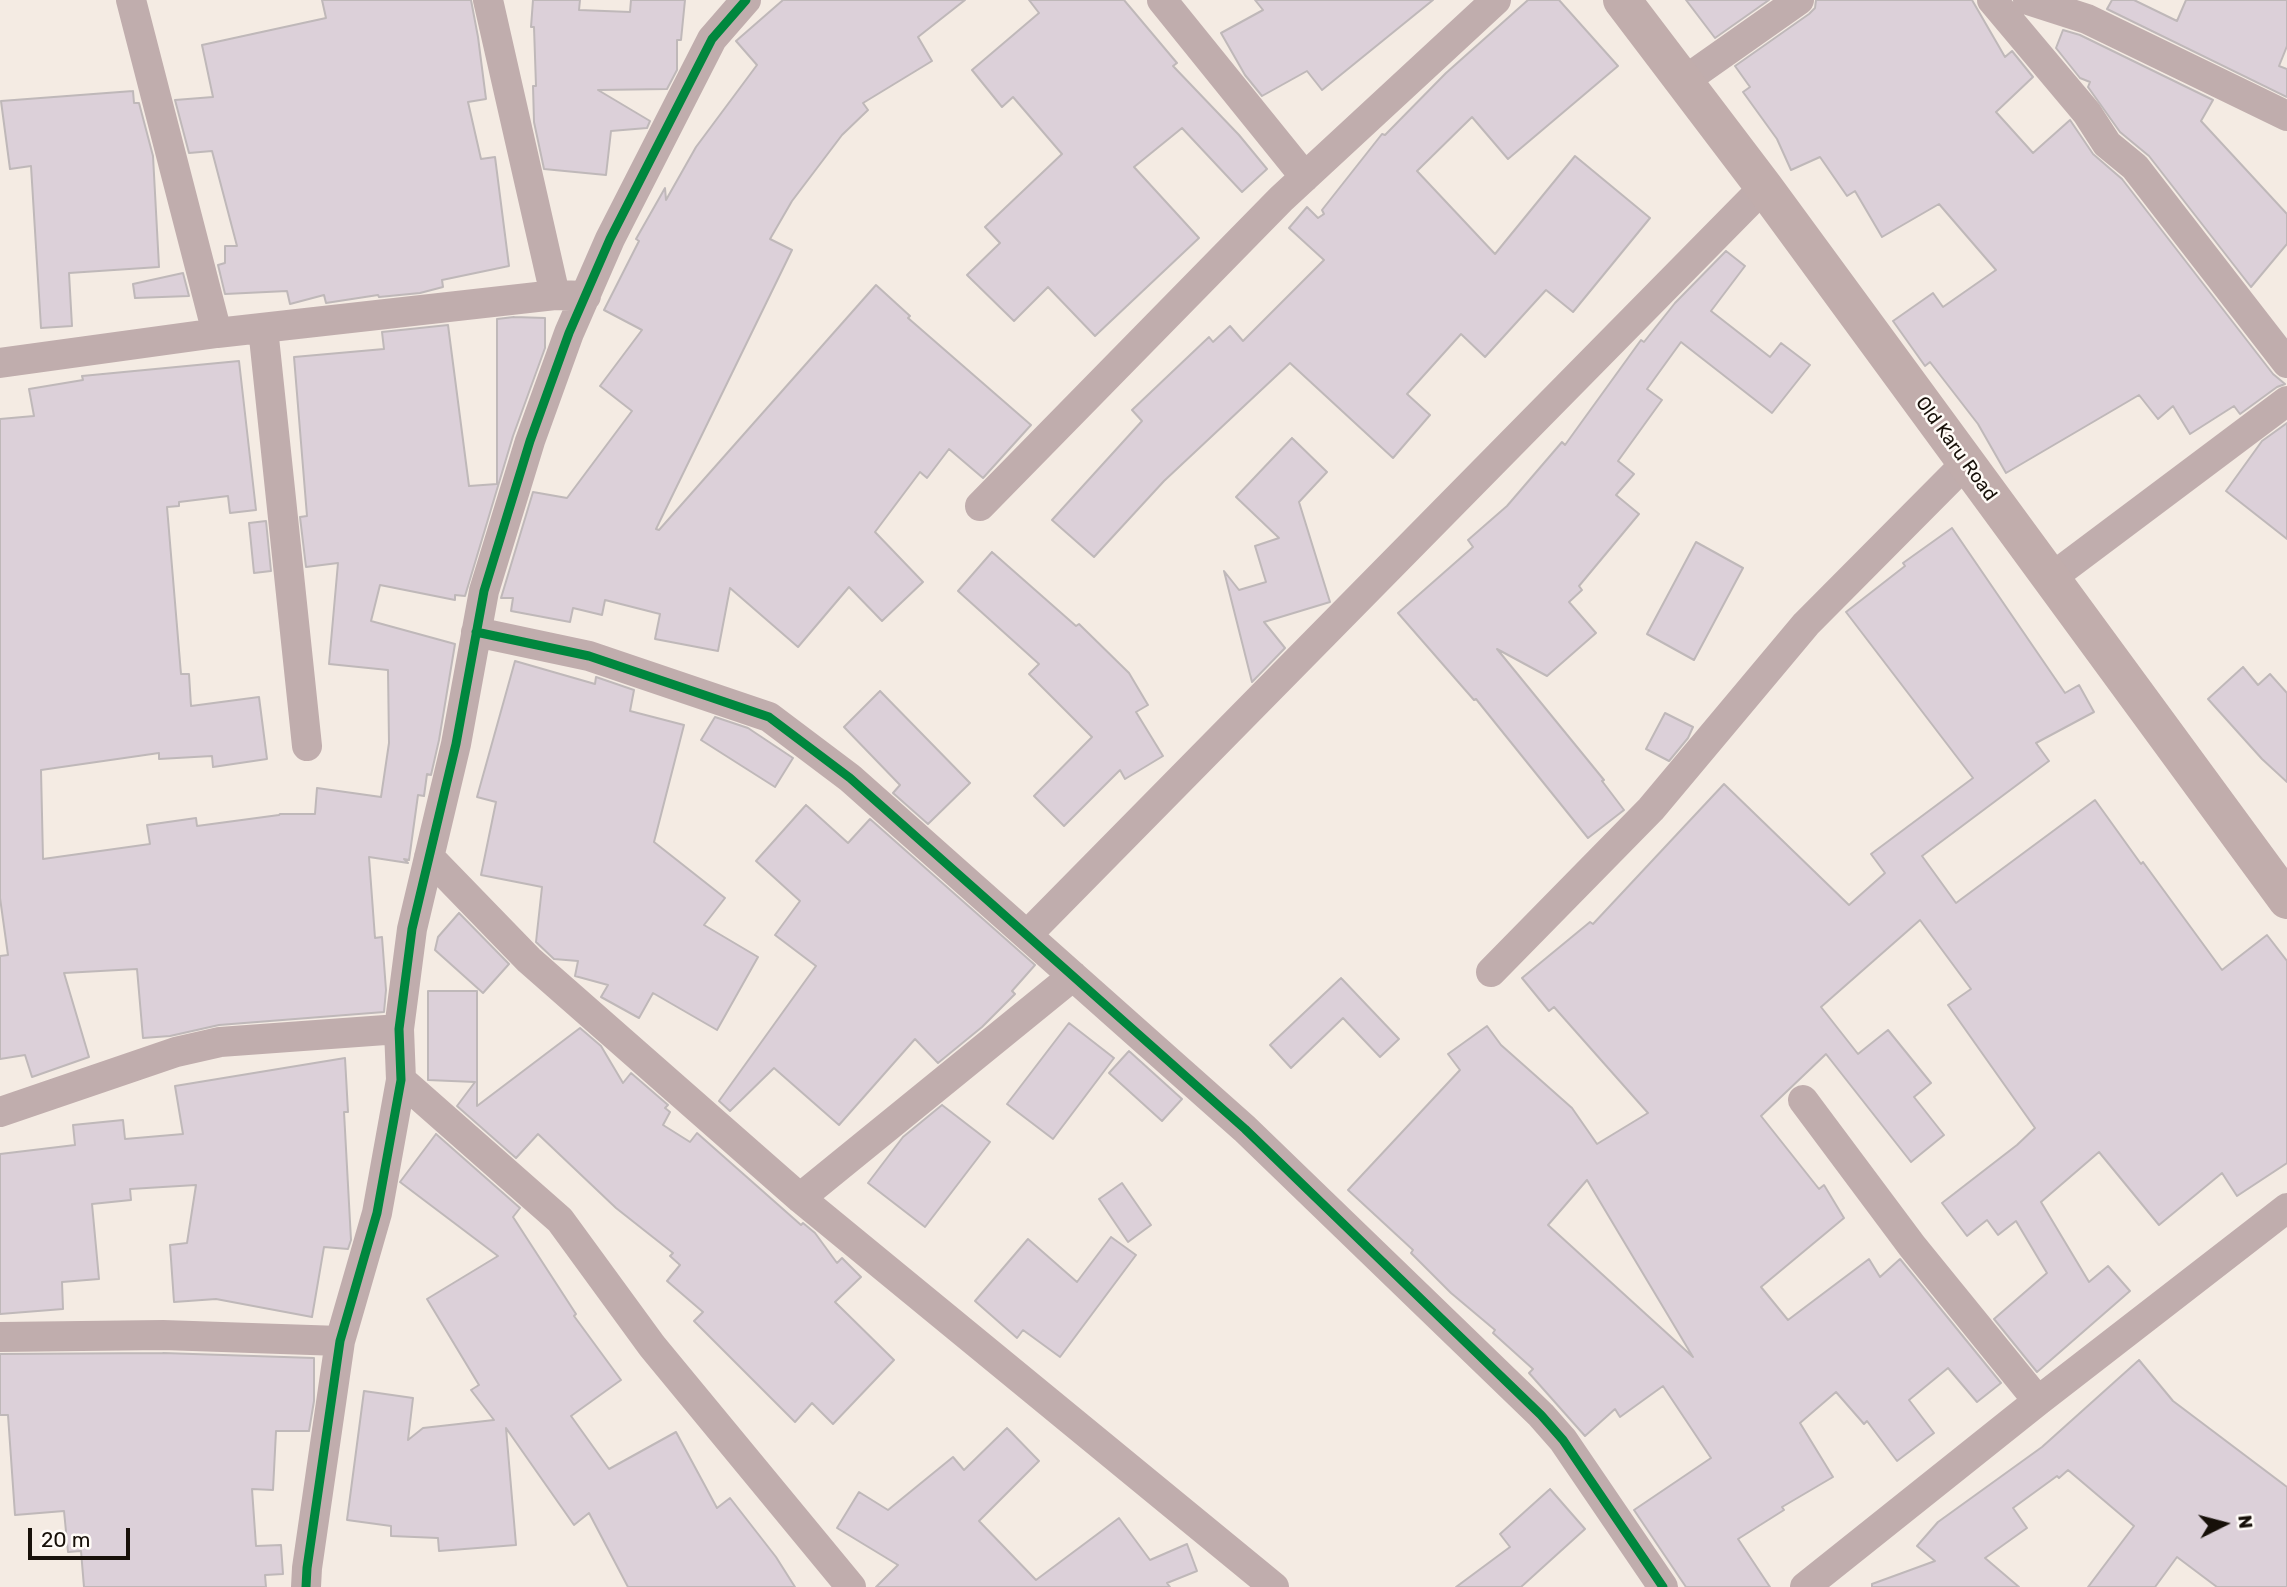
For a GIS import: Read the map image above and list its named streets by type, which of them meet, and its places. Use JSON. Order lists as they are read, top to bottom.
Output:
{
  "streets": {
    "main road": ["Old Karu Road"]
  },
  "scale_bar": "20 m",
  "north": "right"
}
